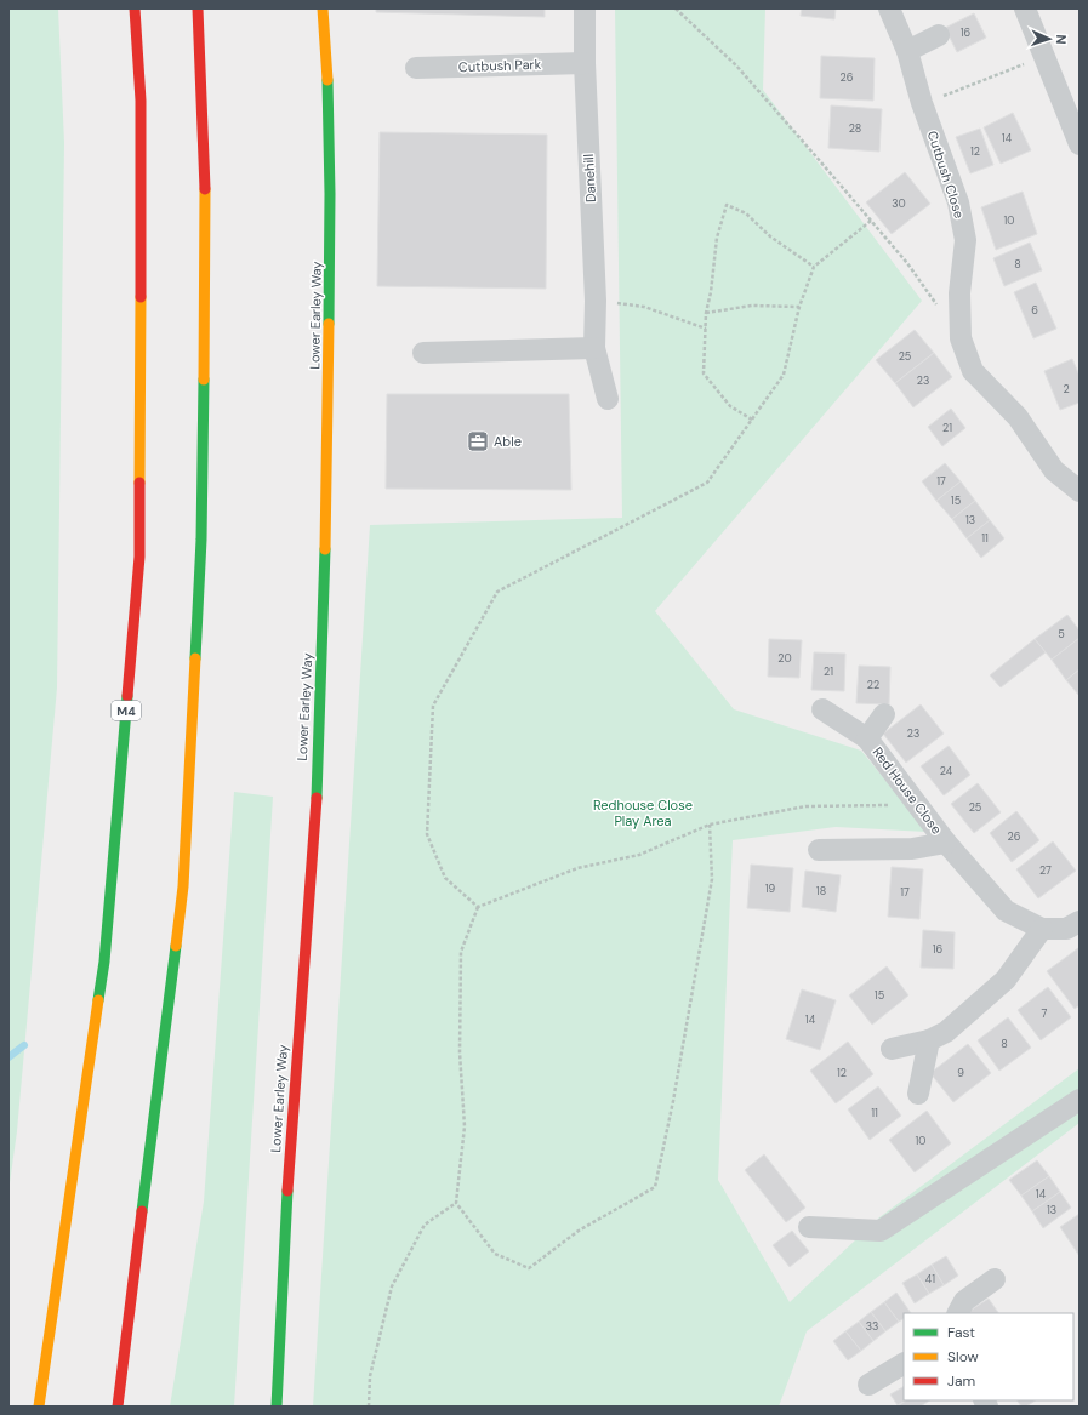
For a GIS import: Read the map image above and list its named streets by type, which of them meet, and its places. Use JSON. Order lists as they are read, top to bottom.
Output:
{
  "streets": {
    "main road": ["Lower Earley Way", "M4"],
    "street": [
      "Cutbush Park",
      "Cutbush Close",
      "Danehill",
      "Red House Close"
    ]
  },
  "crossings": [
    ["Cutbush Park", "Danehill"]
  ],
  "parks": ["Redhouse Close Play Area"],
  "places": {
    "office": ["Able"]
  },
  "house_numbers": [
    "16",
    "26",
    "28",
    "14",
    "12",
    "30",
    "10",
    "8",
    "6",
    "25",
    "23",
    "2",
    "21",
    "17",
    "15",
    "13",
    "11",
    "5",
    "20",
    "21",
    "22",
    "23",
    "24",
    "25",
    "26",
    "27",
    "19",
    "18",
    "17",
    "16",
    "15",
    "7",
    "14",
    "8",
    "12",
    "9",
    "11",
    "10",
    "14",
    "13",
    "41",
    "33"
  ],
  "legend": ["Fast", "Slow", "Jam"],
  "north": "right"
}
